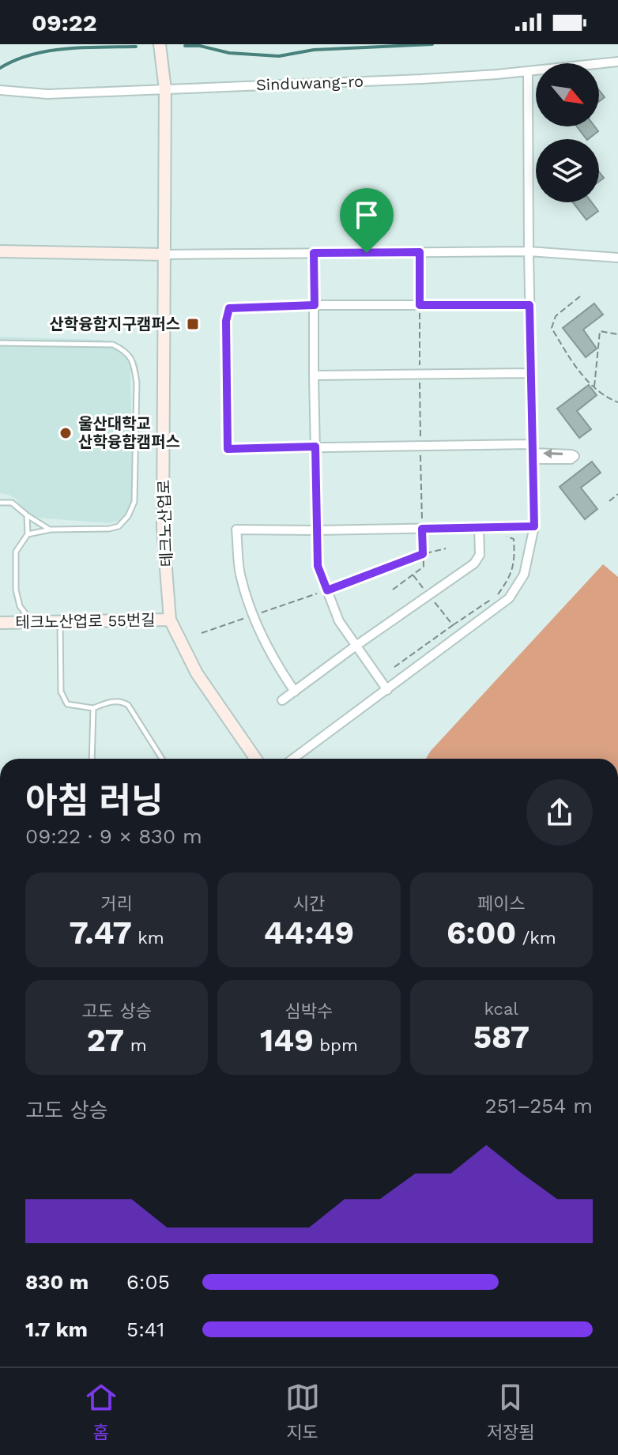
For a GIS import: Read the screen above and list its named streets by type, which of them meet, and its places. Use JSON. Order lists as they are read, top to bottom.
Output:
{
  "streets": {
    "main road": ["테크노산업로", "테크노산업로 55번길"],
    "street": ["Sinduwang-ro"]
  },
  "crossings": [
    ["Sinduwang-ro", "테크노산업로"],
    ["테크노산업로", "테크노산업로 55번길"]
  ],
  "places": {
    "transit": ["산학융합지구캠퍼스"],
    "other": ["울산대학교 산학융합캠퍼스"]
  },
  "north": "bottom right",
  "page": {
    "status": "09:22",
    "heading": ["아침 러닝", "09:22 · 9 × 830 m"],
    "stats": [
      ["거리", "7.47 km"],
      ["시간", "44:49"],
      ["페이스", "6:00 /km"],
      ["고도 상승", "27 m"],
      ["심박수", "149 bpm"],
      ["kcal", "587"]
    ],
    "chart": ["고도 상승", "251–254 m"],
    "list": [
      {
        "name": "830 m",
        "note": "6:05"
      },
      {
        "name": "1.7 km",
        "note": "5:41"
      }
    ],
    "tabs": ["홈", "지도", "저장됨"]
  }
}
